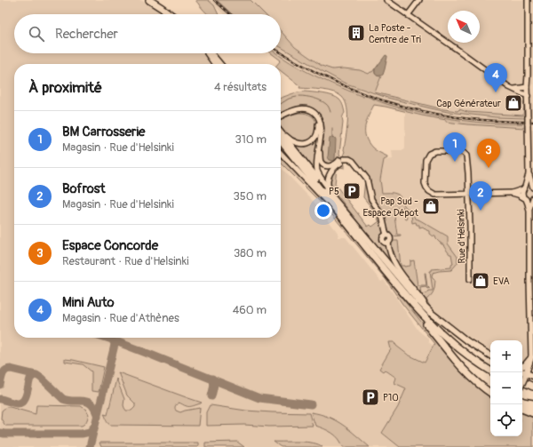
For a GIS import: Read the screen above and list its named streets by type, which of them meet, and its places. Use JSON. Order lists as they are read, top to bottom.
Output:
{
  "streets": {
    "street": ["Rue d'Helsinki"]
  },
  "places": {
    "building": ["La Poste - Centre de Tri"],
    "shop": ["Cap Générateur", "Pap Sud - Espace Dépot", "EVA"],
    "parking": ["P5", "P10"]
  },
  "north": "top left",
  "page": {
    "search": "Rechercher",
    "pins": [
      "4",
      "1",
      "3",
      "2"
    ],
    "heading": ["À proximité", "4 résultats"],
    "list": [
      {
        "mark": "1",
        "name": "BM Carrosserie",
        "note": "Magasin · Rue d'Helsinki",
        "value": "310 m"
      },
      {
        "mark": "2",
        "name": "Bofrost",
        "note": "Magasin · Rue d'Helsinki",
        "value": "350 m"
      },
      {
        "mark": "3",
        "name": "Espace Concorde",
        "note": "Restaurant · Rue d'Helsinki",
        "value": "380 m"
      },
      {
        "mark": "4",
        "name": "Mini Auto",
        "note": "Magasin · Rue d'Athènes",
        "value": "460 m"
      }
    ],
    "map_buttons": ["+", "−"]
  }
}
